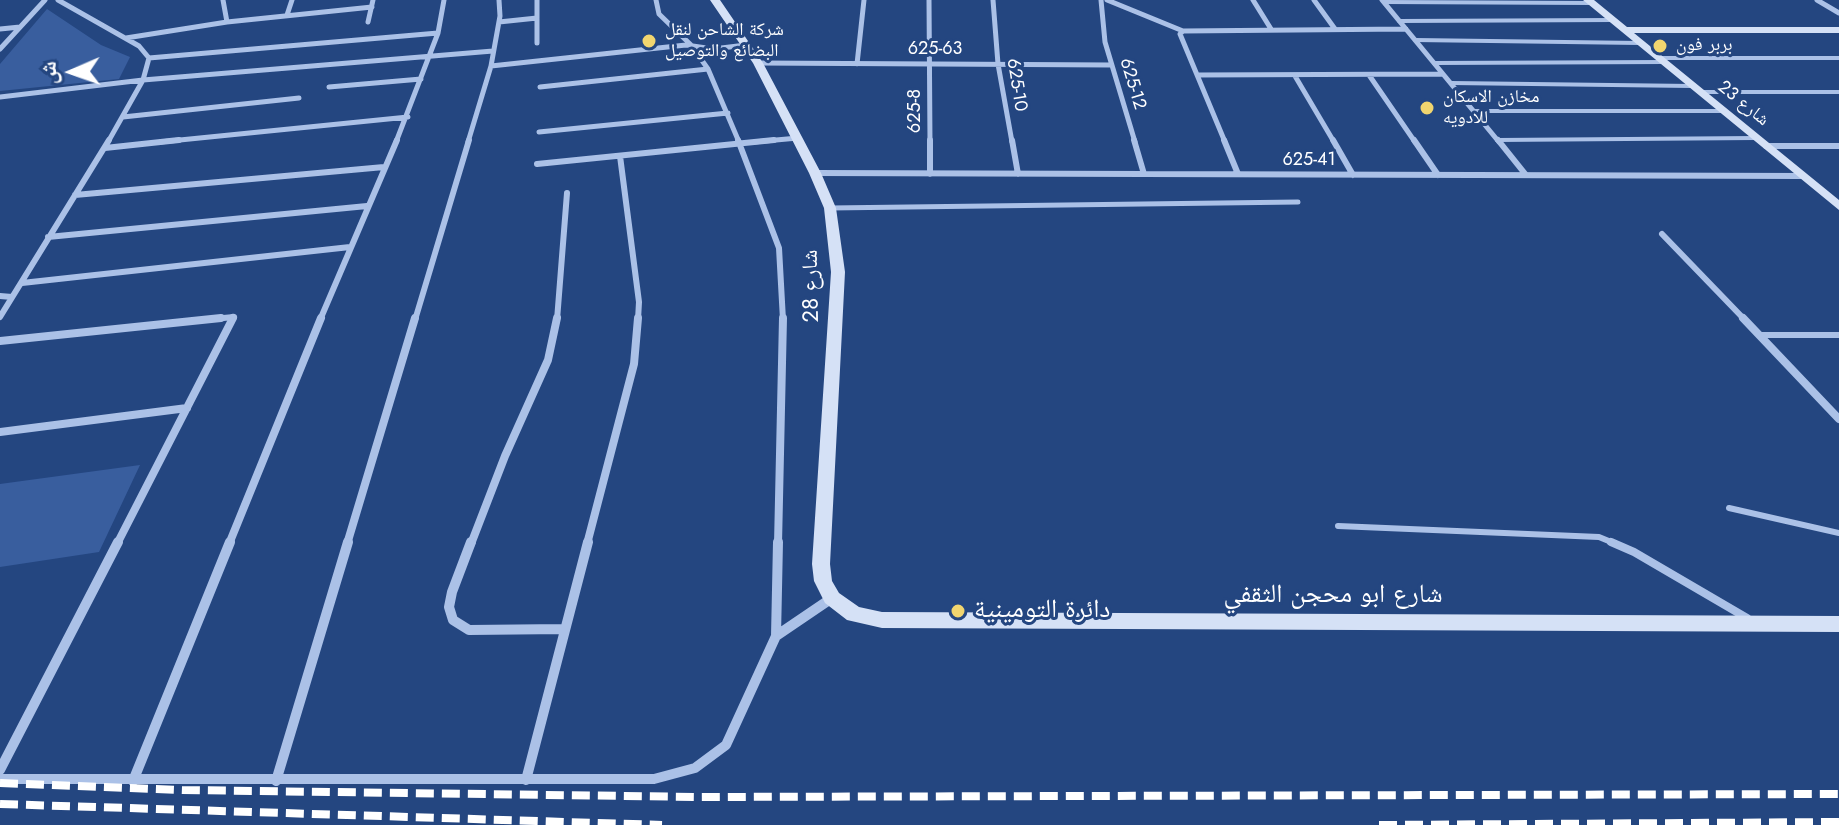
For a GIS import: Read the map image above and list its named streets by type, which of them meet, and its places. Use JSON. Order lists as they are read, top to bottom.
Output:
{
  "streets": {
    "street": [
      "625-63",
      "625-12",
      "625-10",
      "شارع 23",
      "625-8",
      "625-41",
      "شارع 28",
      "شارع ابو محجن الثقفي"
    ]
  },
  "crossings": [
    ["625-63", "625-12"],
    ["625-63", "625-10"],
    ["625-63", "625-8"],
    ["625-63", "شارع 28"],
    ["625-12", "625-41"],
    ["625-10", "625-41"],
    ["شارع 23", "625-41"],
    ["625-8", "625-41"],
    ["625-41", "شارع 28"],
    ["شارع 28", "شارع ابو محجن الثقفي"]
  ],
  "places": [
    "شركة الشاحن لنقل البضائع والتوصيل",
    "بربر فون",
    "مخازن الاسكان للادويه",
    "دائرة التومينية"
  ],
  "north": "left"
}
